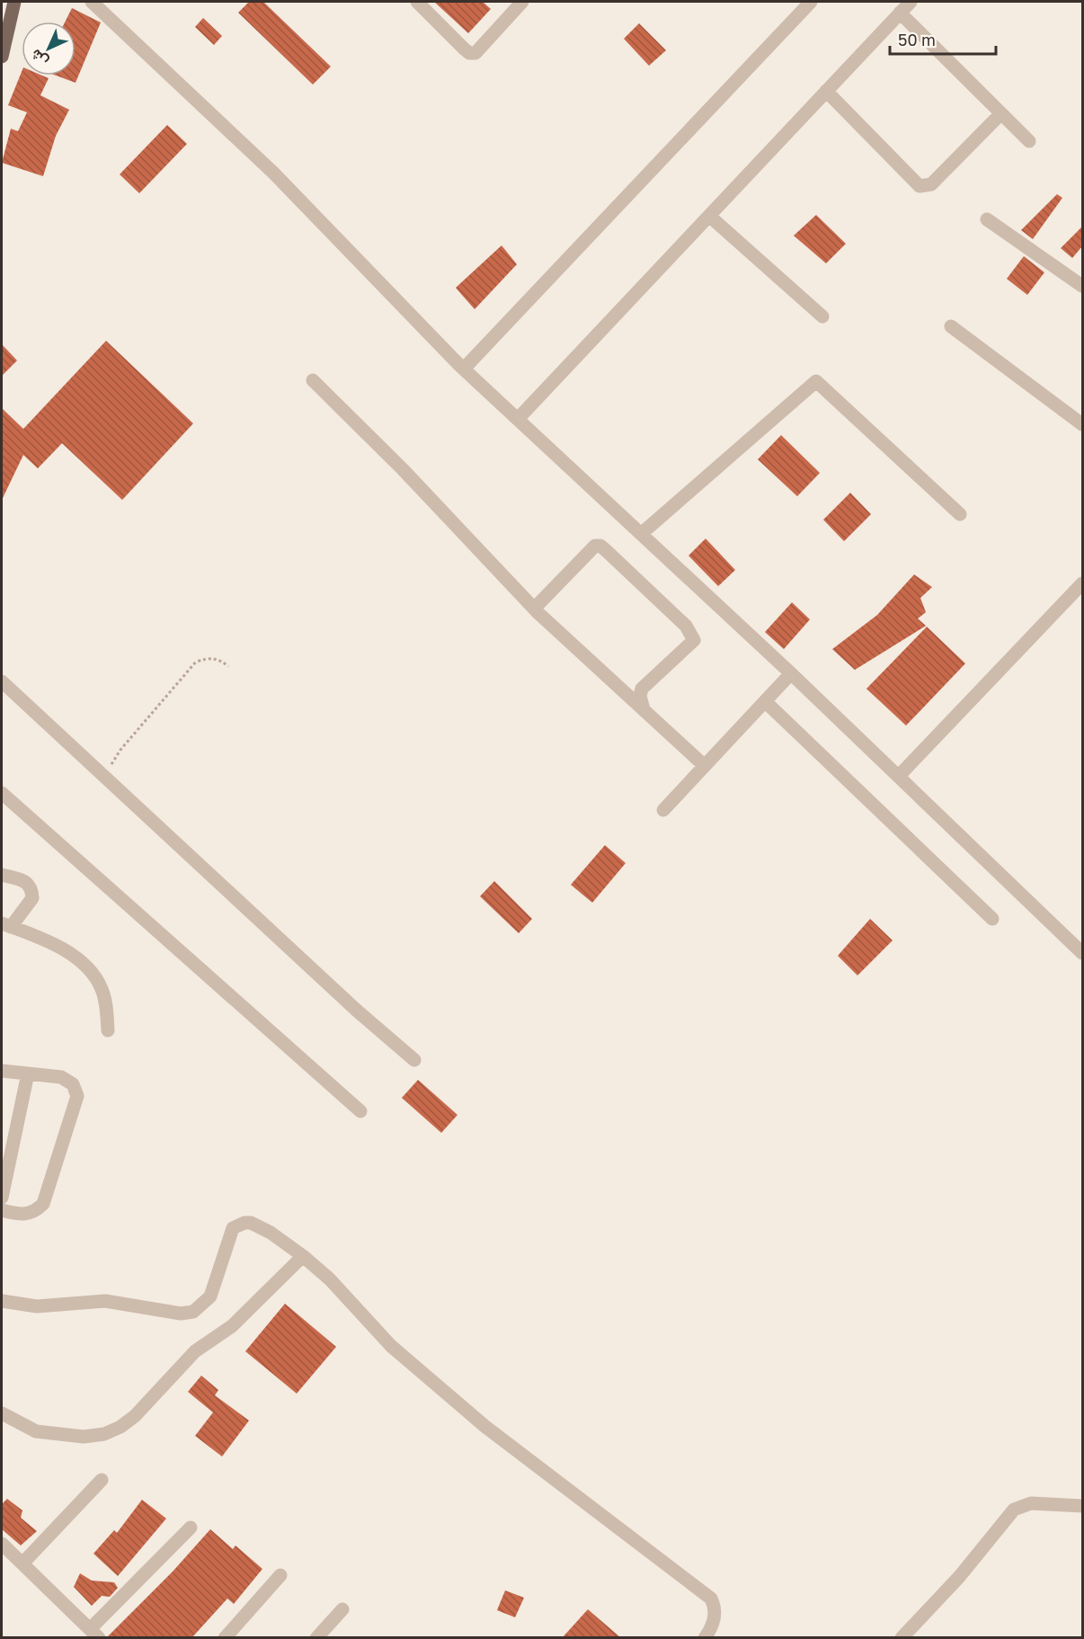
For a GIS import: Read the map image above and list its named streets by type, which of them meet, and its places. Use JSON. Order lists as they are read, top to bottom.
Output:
{
  "scale_bar": "50 m",
  "north": "bottom left"
}
